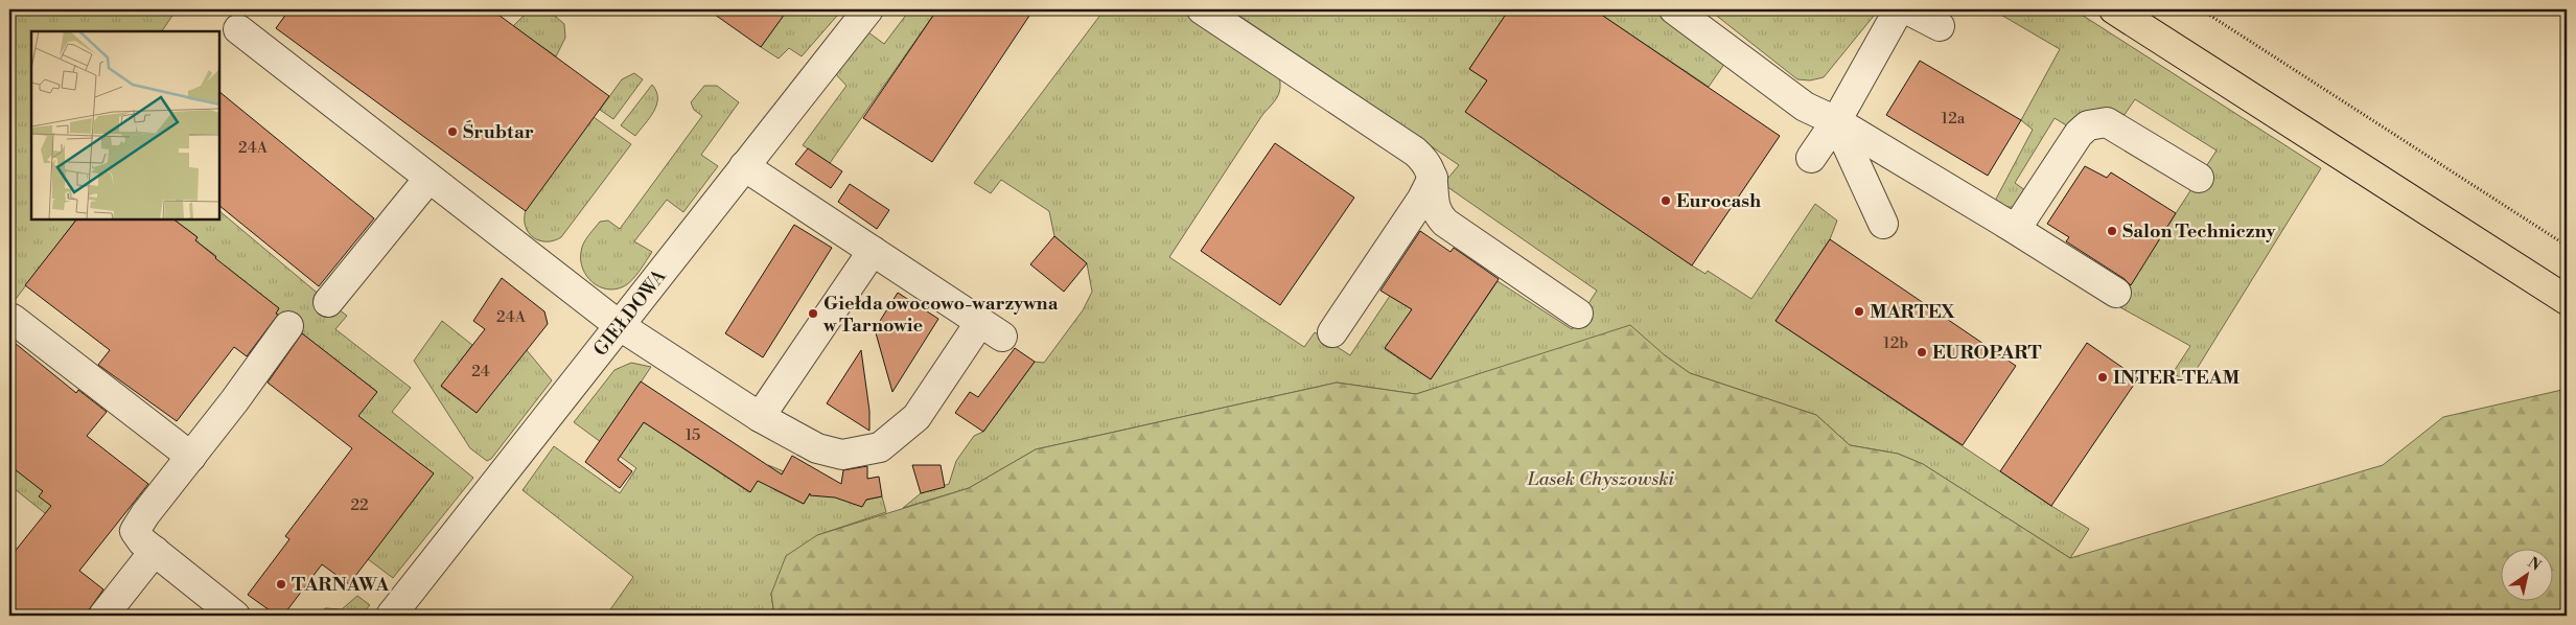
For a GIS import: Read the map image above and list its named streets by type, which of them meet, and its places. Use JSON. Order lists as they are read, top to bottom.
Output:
{
  "streets": {
    "street": ["GIEŁDOWA"]
  },
  "parks": ["Lasek Chyszowski"],
  "places": [
    "Śrubtar",
    "Eurocash",
    "Salon Techniczny",
    "MARTEX",
    "Giełda owocowo-warzywna w Tarnowie",
    "EUROPART",
    "INTER-TEAM",
    "TARNAWA"
  ],
  "house_numbers": [
    "12a",
    "24A",
    "24A",
    "12b",
    "24",
    "15",
    "22"
  ],
  "north": "top right"
}
